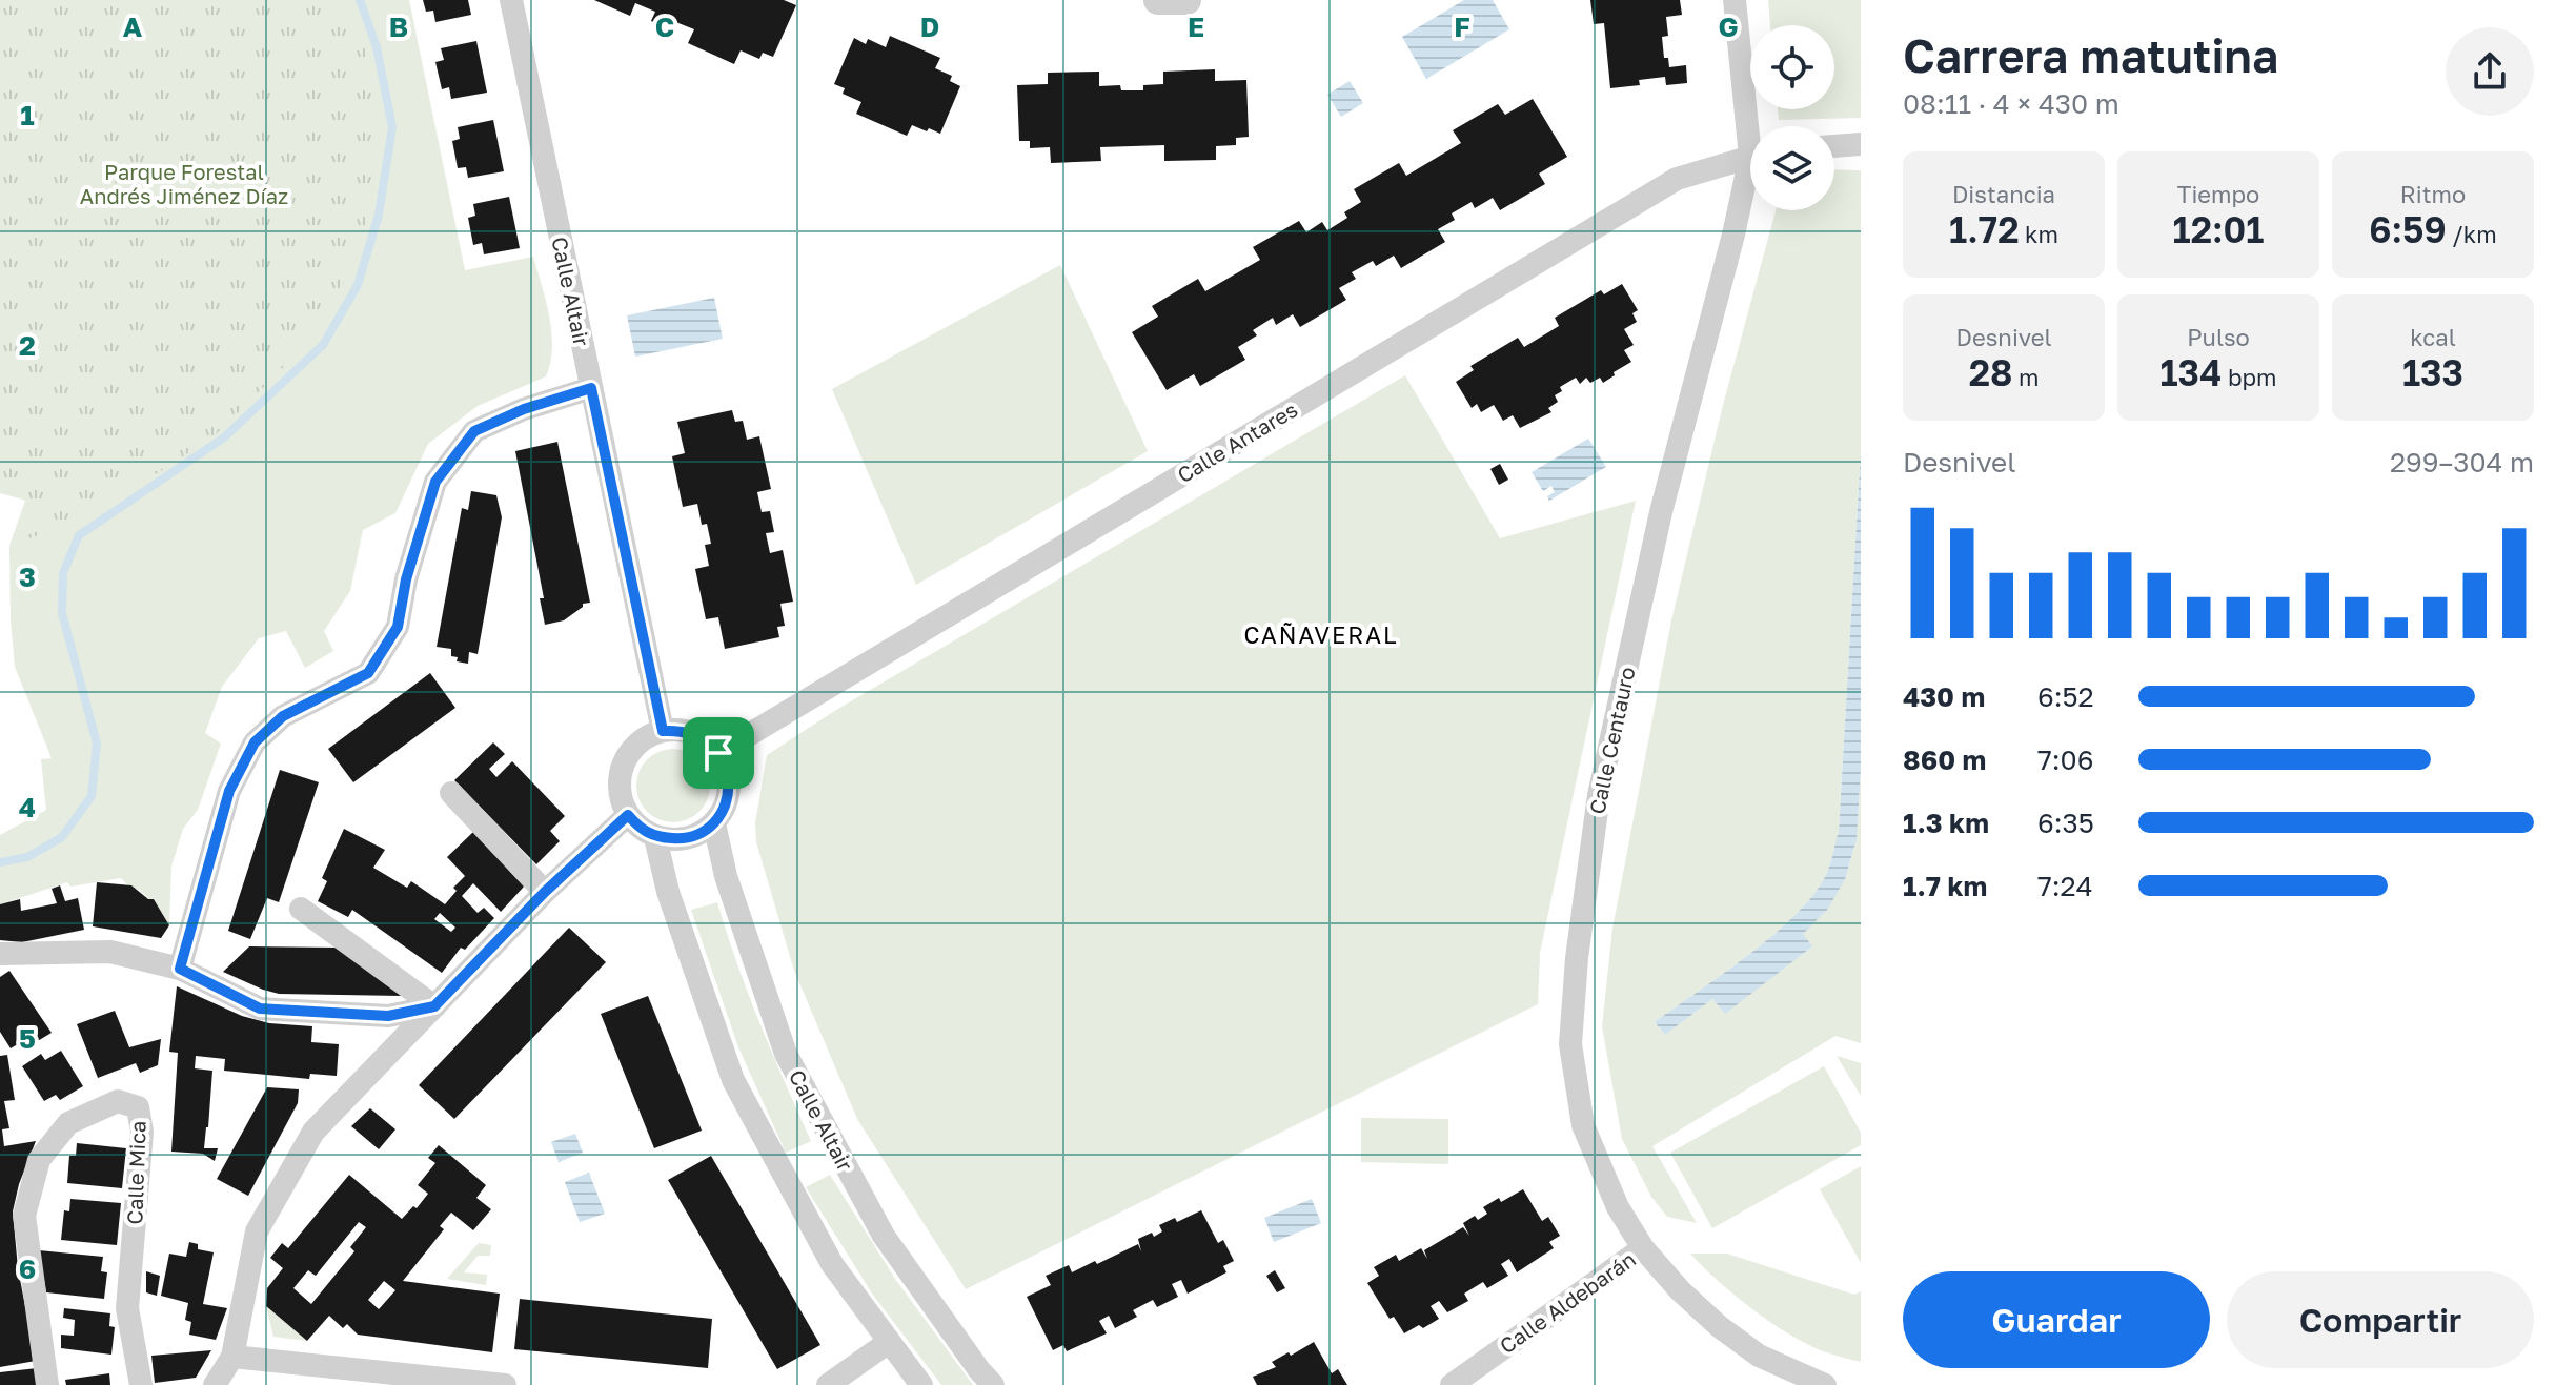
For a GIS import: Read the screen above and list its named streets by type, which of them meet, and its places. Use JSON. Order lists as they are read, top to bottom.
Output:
{
  "streets": {
    "street": [
      "Calle Altair",
      "Calle Antares",
      "Calle Centauro",
      "Calle Mica",
      "Calle Aldebarán"
    ]
  },
  "crossings": [
    ["Calle Altair", "Calle Antares"],
    ["Calle Centauro", "Calle Aldebarán"]
  ],
  "districts": ["CAÑAVERAL"],
  "parks": ["Parque Forestal Andrés Jiménez Díaz"],
  "page": {
    "heading": ["Carrera matutina", "08:11 · 4 × 430 m"],
    "stats": [
      ["Distancia", "1.72 km"],
      ["Tiempo", "12:01"],
      ["Ritmo", "6:59 /km"],
      ["Desnivel", "28 m"],
      ["Pulso", "134 bpm"],
      ["kcal", "133"]
    ],
    "chart": ["Desnivel", "299–304 m"],
    "list": [
      {
        "name": "430 m",
        "note": "6:52"
      },
      {
        "name": "860 m",
        "note": "7:06"
      },
      {
        "name": "1.3 km",
        "note": "6:35"
      },
      {
        "name": "1.7 km",
        "note": "7:24"
      }
    ],
    "buttons": ["Guardar", "Compartir"]
  },
  "grid": {
    "columns": [
      "A",
      "B",
      "C",
      "D",
      "E",
      "F",
      "G"
    ],
    "rows": [
      "1",
      "2",
      "3",
      "4",
      "5",
      "6"
    ]
  }
}
